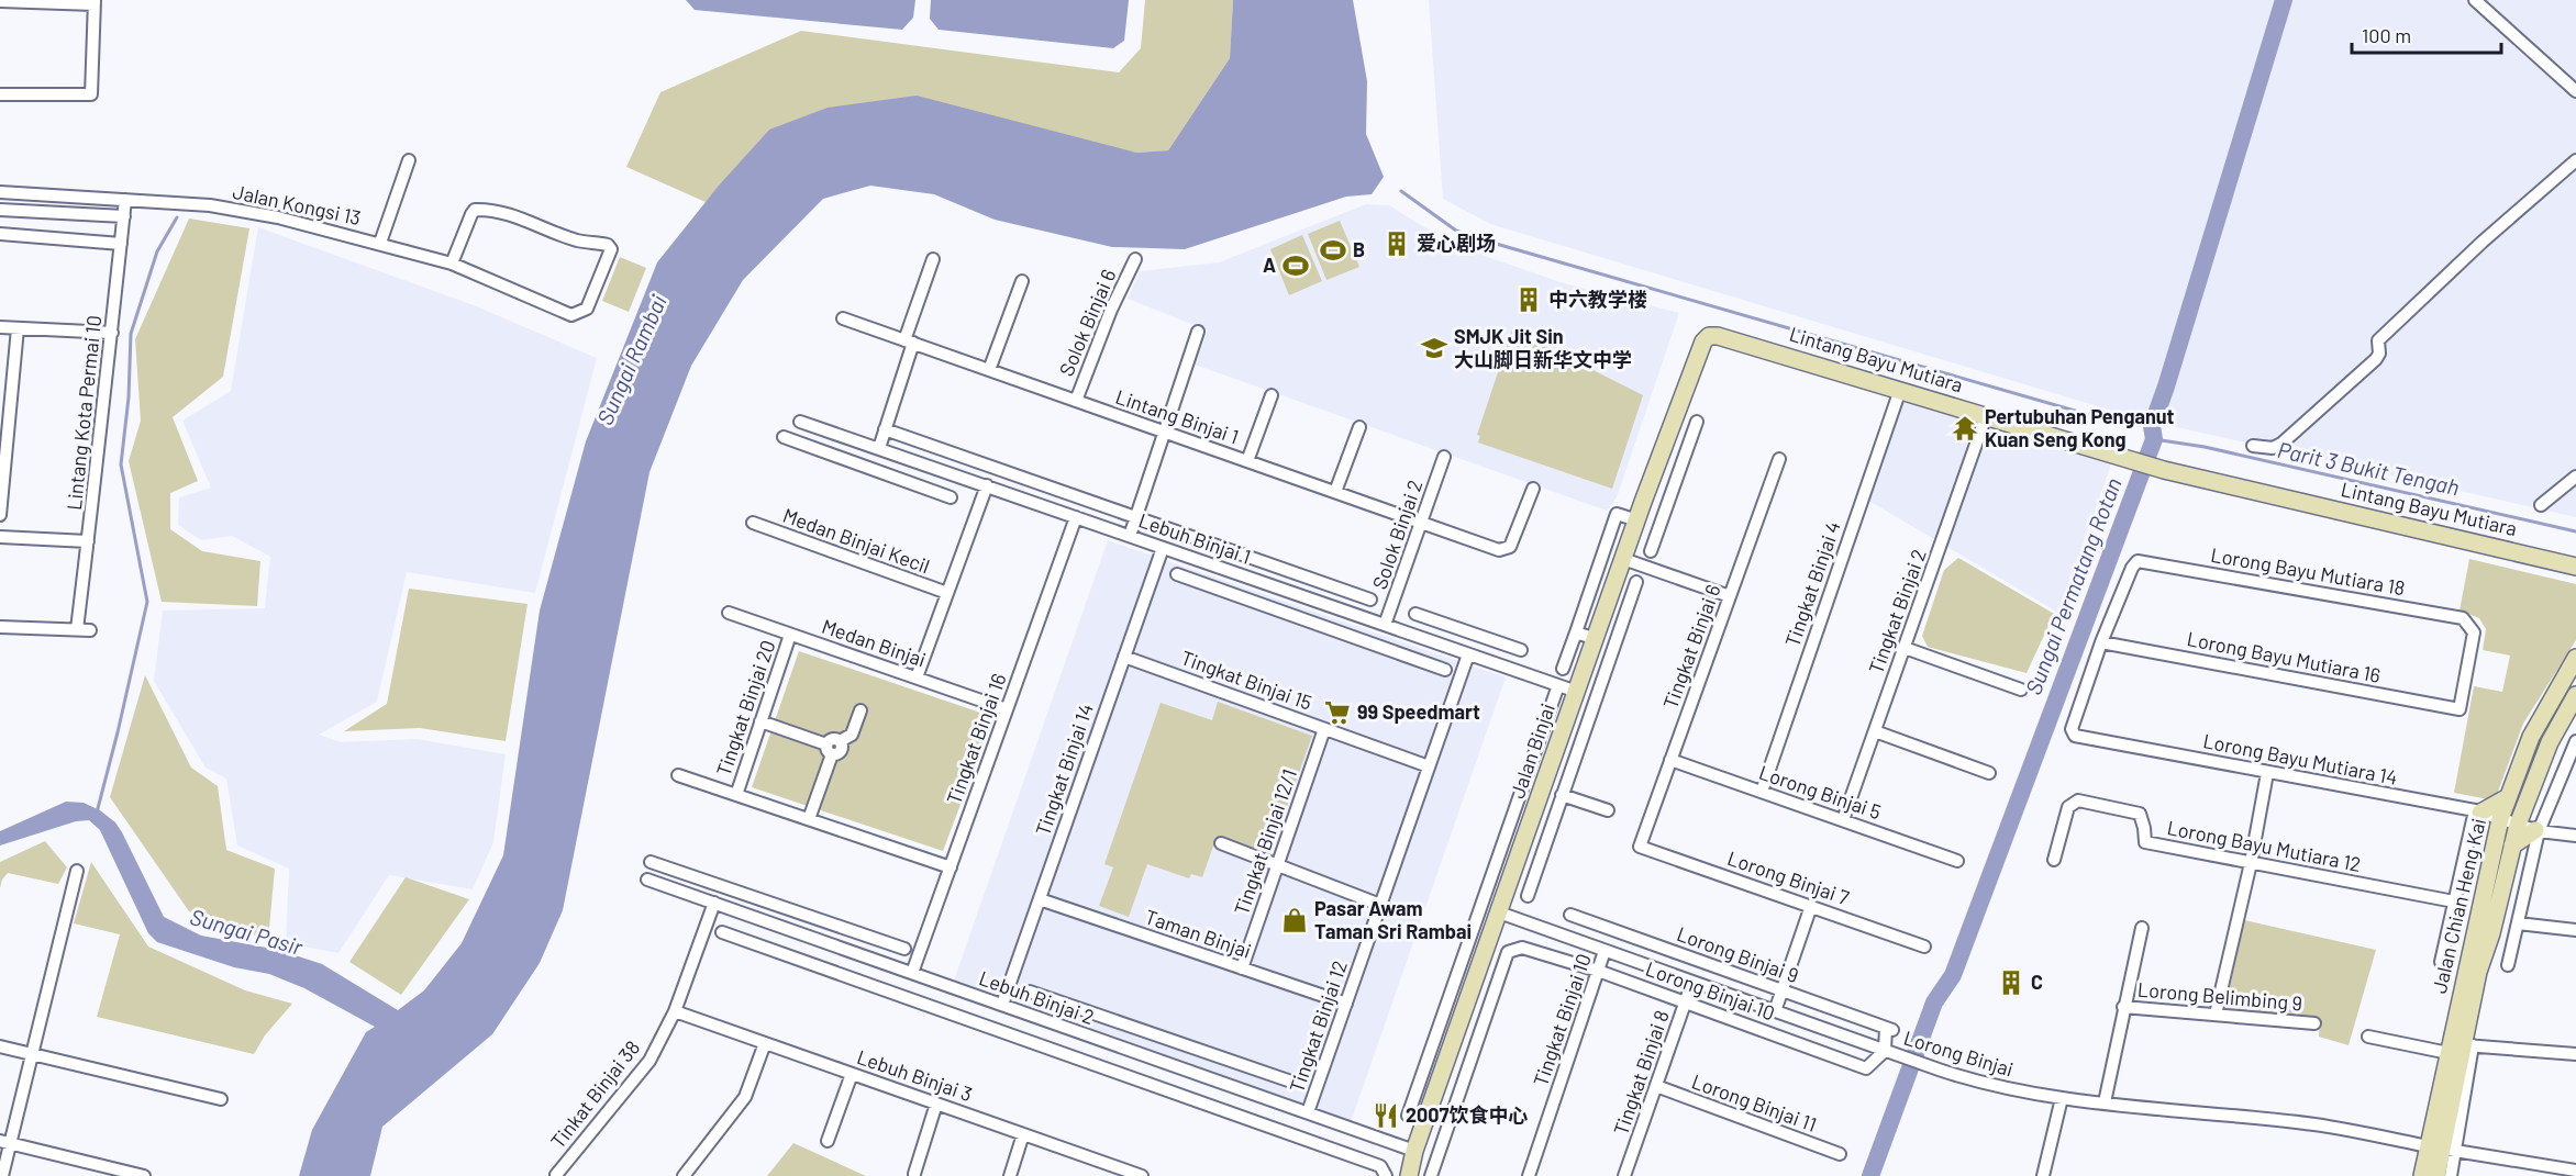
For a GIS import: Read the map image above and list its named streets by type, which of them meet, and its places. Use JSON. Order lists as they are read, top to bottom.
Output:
{
  "streets": {
    "street": [
      "Jalan Kongsi 13",
      "Solok Binjai 6",
      "Lintang Bayu Mutiara",
      "Lintang Kota Permai 10",
      "Lintang Binjai 1",
      "Solok Binjai 2",
      "Lebuh Binjai 1",
      "Medan Binjai Kecil",
      "Lorong Bayu Mutiara 18",
      "Tingkat Binjai 4",
      "Tingkat Binjai 2",
      "Medan Binjai",
      "Tingkat Binjai 6",
      "Lorong Bayu Mutiara 16",
      "Tingkat Binjai 15",
      "Tingkat Binjai 20",
      "Tingkat Binjai 16",
      "Jalan Binjai",
      "Lorong Bayu Mutiara 14",
      "Tingkat Binjai 14",
      "Lorong Binjai 5",
      "Tingkat Binjai 12/1",
      "Lorong Bayu Mutiara 12",
      "Lorong Binjai 7",
      "Jalan Chian Heng Kai",
      "Taman Binjai",
      "Lorong Binjai 9",
      "Lorong Binjai 10",
      "Lorong Belimbing 9",
      "Lebuh Binjai 2",
      "Tingkat Binjai 10",
      "Tingkat Binjai 12",
      "Lorong Binjai",
      "Tingkat Binjai 8",
      "Lebuh Binjai 3",
      "Tinkat Binjai 38",
      "Lorong Binjai 11"
    ]
  },
  "crossings": [
    ["Jalan Kongsi 13", "Lintang Kota Permai 10"],
    ["Solok Binjai 6", "Lintang Binjai 1"],
    ["Lintang Bayu Mutiara", "Tingkat Binjai 4"],
    ["Lintang Bayu Mutiara", "Tingkat Binjai 2"],
    ["Lintang Bayu Mutiara", "Jalan Binjai"],
    ["Lintang Binjai 1", "Solok Binjai 2"],
    ["Solok Binjai 2", "Lebuh Binjai 1"],
    ["Lebuh Binjai 1", "Tingkat Binjai 16"],
    ["Lebuh Binjai 1", "Jalan Binjai"],
    ["Lebuh Binjai 1", "Tingkat Binjai 14"],
    ["Lebuh Binjai 1", "Tingkat Binjai 12"],
    ["Lorong Bayu Mutiara 18", "Lorong Bayu Mutiara 16"],
    ["Lorong Bayu Mutiara 18", "Lorong Bayu Mutiara 14"],
    ["Tingkat Binjai 4", "Lorong Binjai 5"],
    ["Tingkat Binjai 2", "Lorong Binjai 5"],
    ["Medan Binjai", "Tingkat Binjai 20"],
    ["Medan Binjai", "Tingkat Binjai 16"],
    ["Tingkat Binjai 6", "Lorong Binjai 5"],
    ["Tingkat Binjai 6", "Lorong Binjai 7"],
    ["Lorong Bayu Mutiara 16", "Lorong Bayu Mutiara 14"],
    ["Tingkat Binjai 15", "Tingkat Binjai 14"],
    ["Tingkat Binjai 15", "Tingkat Binjai 12/1"],
    ["Tingkat Binjai 15", "Tingkat Binjai 12"],
    ["Tingkat Binjai 16", "Lebuh Binjai 2"],
    ["Jalan Binjai", "Lebuh Binjai 2"],
    ["Jalan Binjai", "Lorong Binjai"],
    ["Lorong Bayu Mutiara 14", "Jalan Chian Heng Kai"],
    ["Tingkat Binjai 14", "Taman Binjai"],
    ["Tingkat Binjai 14", "Lebuh Binjai 2"],
    ["Tingkat Binjai 12/1", "Taman Binjai"],
    ["Jalan Chian Heng Kai", "Lorong Binjai"],
    ["Taman Binjai", "Tingkat Binjai 12"],
    ["Lorong Binjai 9", "Lorong Binjai 10"],
    ["Lorong Binjai 9", "Lorong Binjai"],
    ["Lorong Binjai 10", "Tingkat Binjai 10"],
    ["Lorong Binjai 10", "Lorong Binjai"],
    ["Lorong Binjai 10", "Tingkat Binjai 8"],
    ["Lebuh Binjai 2", "Tingkat Binjai 12"],
    ["Lebuh Binjai 2", "Tinkat Binjai 38"],
    ["Tingkat Binjai 10", "Lorong Binjai"],
    ["Lorong Binjai", "Tingkat Binjai 8"],
    ["Tingkat Binjai 8", "Lorong Binjai 11"],
    ["Lebuh Binjai 3", "Tinkat Binjai 38"]
  ],
  "water": [
    "Sungai Rambai",
    "Parit 3 Bukit Tengah",
    "Sungai Permatang Rotan",
    "Sungai Pasir"
  ],
  "places": {
    "building": ["爱心剧场", "中六教学楼", "C"],
    "sports": ["B", "A"],
    "school or university": ["SMJK Jit Sin 大山脚日新华文中学"],
    "temple": ["Pertubuhan Penganut Kuan Seng Kong"],
    "supermarket": ["99 Speedmart"],
    "shop": ["Pasar Awam Taman Sri Rambai"],
    "restaurant": ["2007饮食中心"]
  },
  "scale_bar": "100 m"
}
